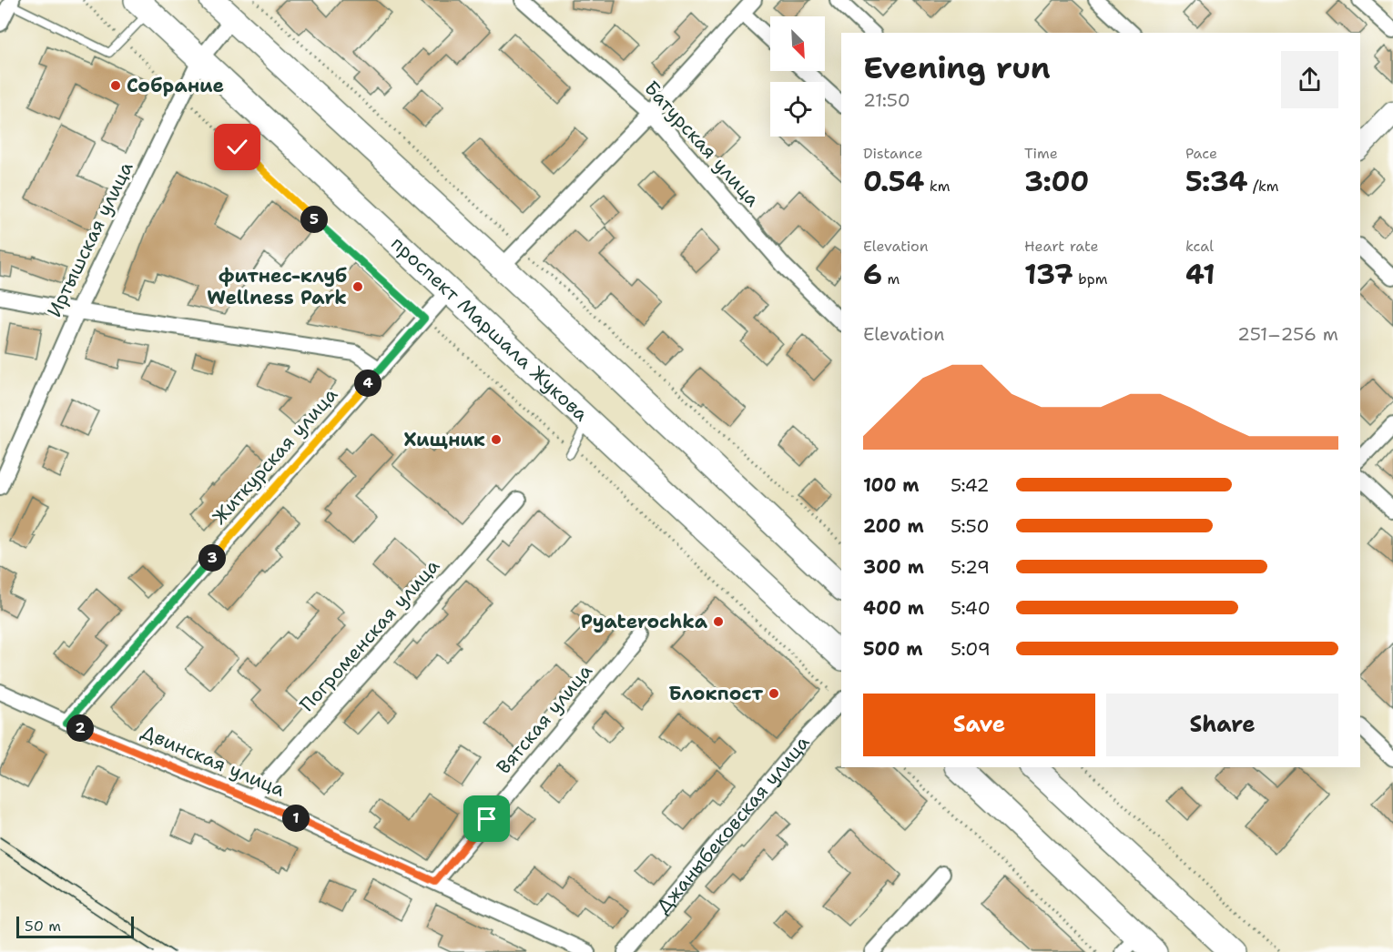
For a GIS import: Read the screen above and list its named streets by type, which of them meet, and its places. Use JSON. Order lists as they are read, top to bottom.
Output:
{
  "streets": {
    "highway": ["проспект Маршала Жукова"],
    "street": [
      "Батурская улица",
      "Иртышская улица",
      "Житкурская улица",
      "Погроменская улица",
      "Вятская улица",
      "Двинская улица",
      "Джаныбековская улица"
    ]
  },
  "crossings": [
    ["Иртышская улица", "проспект Маршала Жукова"],
    ["проспект Маршала Жукова", "Житкурская улица"],
    ["Житкурская улица", "Двинская улица"],
    ["Погроменская улица", "Двинская улица"],
    ["Вятская улица", "Двинская улица"]
  ],
  "places": [
    "Собрание",
    "фитнес-клуб Wellness Park",
    "Хищник",
    "Pyaterochka",
    "Блокпост"
  ],
  "scale_bar": "50 m",
  "north": "bottom right",
  "page": {
    "heading": ["Evening run", "21:50"],
    "stats": [
      ["Distance", "0.54 km"],
      ["Time", "3:00"],
      ["Pace", "5:34 /km"],
      ["Elevation", "6 m"],
      ["Heart rate", "137 bpm"],
      ["kcal", "41"]
    ],
    "pins": [
      "5",
      "4",
      "3",
      "2",
      "1"
    ],
    "chart": ["Elevation", "251–256 m"],
    "list": [
      {
        "name": "100 m",
        "note": "5:42"
      },
      {
        "name": "200 m",
        "note": "5:50"
      },
      {
        "name": "300 m",
        "note": "5:29"
      },
      {
        "name": "400 m",
        "note": "5:40"
      },
      {
        "name": "500 m",
        "note": "5:09"
      }
    ],
    "buttons": ["Save", "Share"],
    "scale": "50 m"
  }
}
